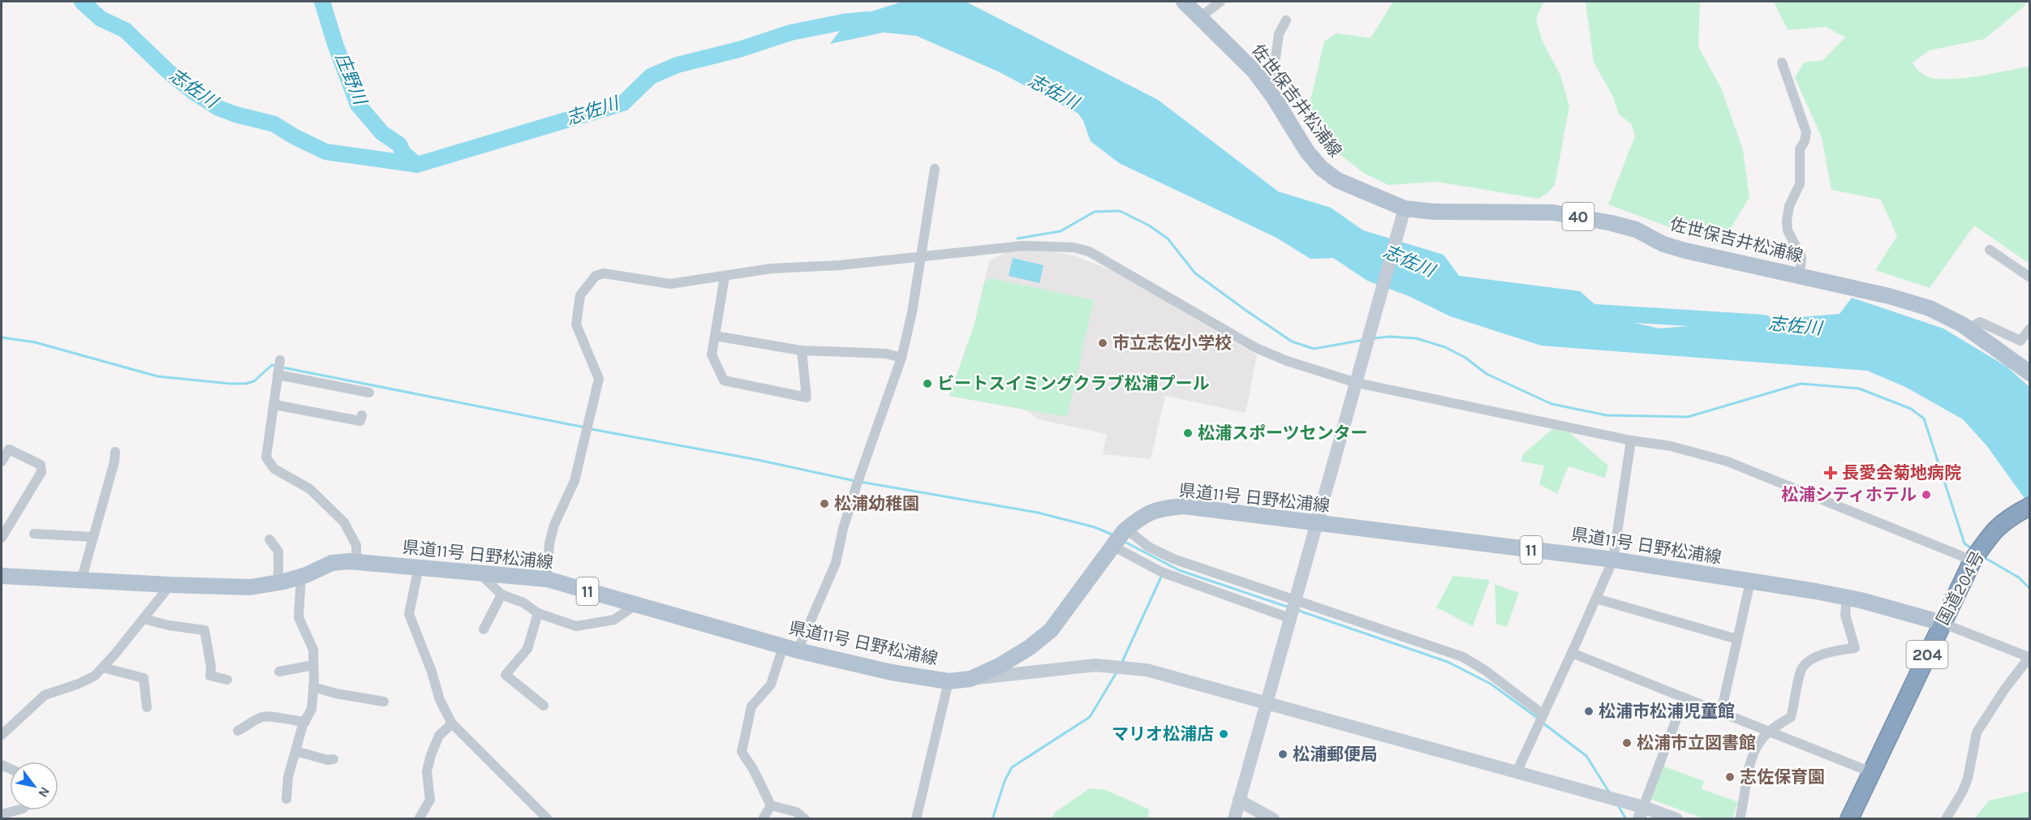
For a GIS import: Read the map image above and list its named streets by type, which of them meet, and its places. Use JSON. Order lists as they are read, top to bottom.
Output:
{
  "streets": {
    "highway": ["国道204号", "204"],
    "main road": [
      "佐世保吉井松浦線",
      "40",
      "県道11号 日野松浦線",
      "11"
    ]
  },
  "crossings": [
    ["県道11号 日野松浦線", "国道204号"]
  ],
  "water": ["庄野川", "志佐川"],
  "places": {
    "other": [
      "市立志佐小学校",
      "ビートスイミングクラブ松浦プール",
      "松浦スポーツセンター",
      "松浦シティホテル",
      "松浦幼稚園",
      "松浦市松浦児童館",
      "マリオ松浦店",
      "松浦市立図書館",
      "松浦郵便局",
      "志佐保育園"
    ],
    "health": ["長愛会菊地病院"]
  },
  "north": "bottom right"
}
